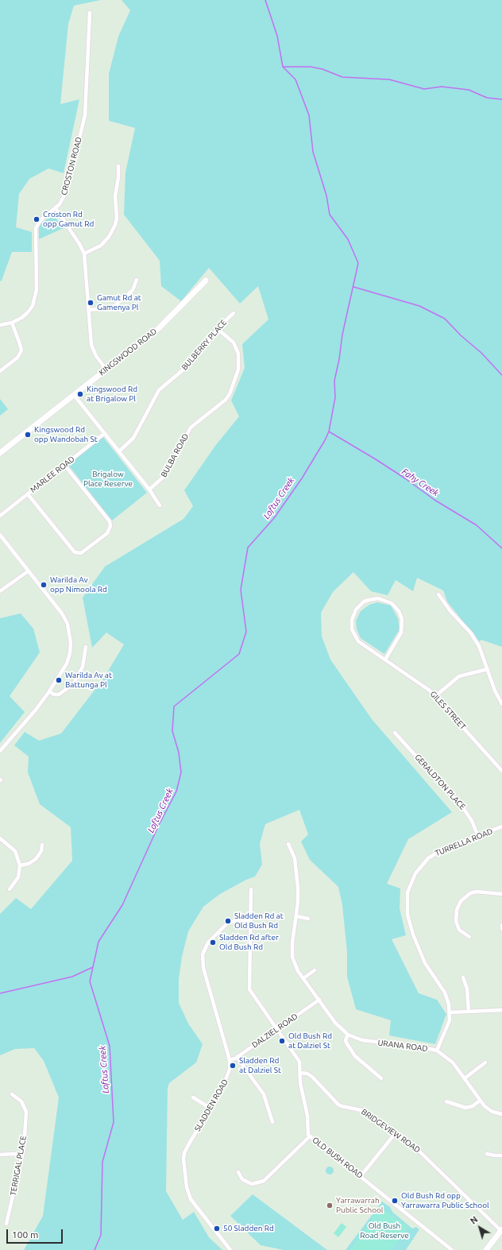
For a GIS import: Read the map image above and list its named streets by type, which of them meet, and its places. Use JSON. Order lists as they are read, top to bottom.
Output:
{
  "streets": {
    "street": [
      "CROSTON ROAD",
      "BULBERRY PLACE",
      "KINGSWOOD ROAD",
      "BULBA ROAD",
      "MARLEE ROAD",
      "GILES STREET",
      "GERALDTON PLACE",
      "TURRELLA ROAD",
      "DALZIEL ROAD",
      "URANA ROAD",
      "SLADDEN ROAD",
      "BRIDGEVIEW ROAD",
      "OLD BUSH ROAD",
      "TERRIGAL PLACE"
    ]
  },
  "crossings": [
    ["BULBERRY PLACE", "BULBA ROAD"],
    ["GERALDTON PLACE", "TURRELLA ROAD"],
    ["TURRELLA ROAD", "URANA ROAD"],
    ["DALZIEL ROAD", "URANA ROAD"],
    ["DALZIEL ROAD", "SLADDEN ROAD"],
    ["DALZIEL ROAD", "OLD BUSH ROAD"],
    ["SLADDEN ROAD", "OLD BUSH ROAD"],
    ["BRIDGEVIEW ROAD", "OLD BUSH ROAD"]
  ],
  "water": ["Fahy Creek", "Loftus Creek"],
  "parks": ["Brigalow Place Reserve", "Old Bush Road Reserve"],
  "places": [
    "Croston Rd opp Gamut Rd",
    "Gamut Rd at Gamenya Pl",
    "Kingswood Rd at Brigalow Pl",
    "Kingswood Rd opp Wandobah St",
    "Warilda Av opp Nimoola Rd",
    "Warilda Av at Battunga Pl",
    "Sladden Rd at Old Bush Rd",
    "Sladden Rd after Old Bush Rd",
    "Old Bush Rd at Dalziel St",
    "Sladden Rd at Dalziel St",
    "Old Bush Rd opp Yarrawarra Public School",
    "Yarrawarrah Public School",
    "50 Sladden Rd"
  ],
  "scale_bar": "100 m",
  "north": "top left"
}
